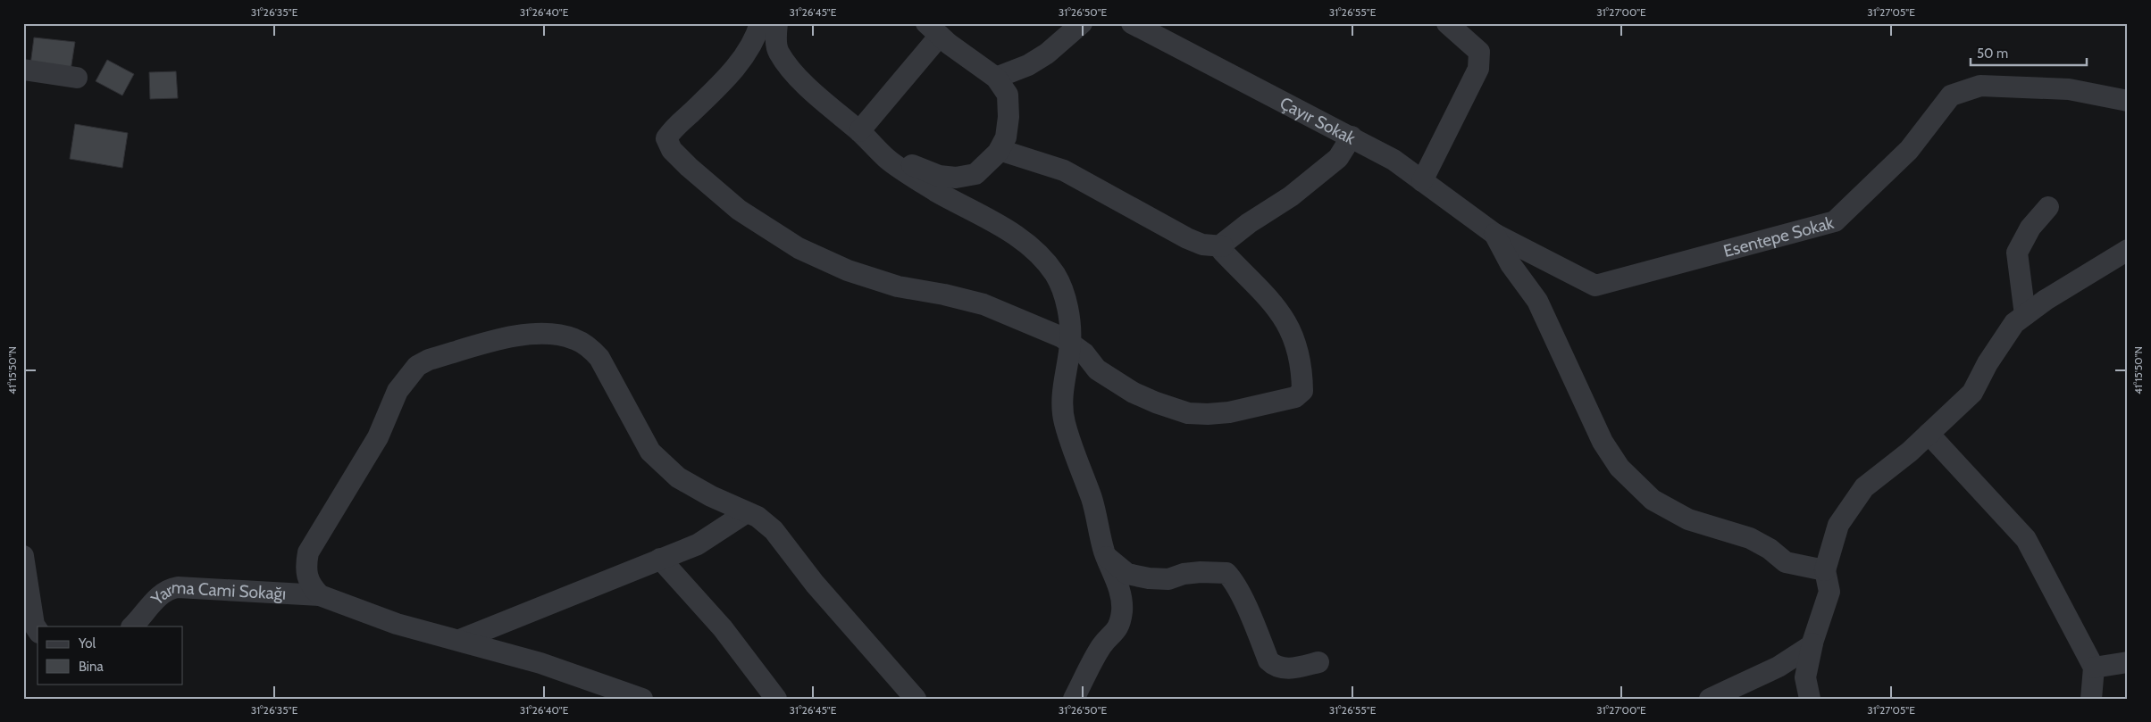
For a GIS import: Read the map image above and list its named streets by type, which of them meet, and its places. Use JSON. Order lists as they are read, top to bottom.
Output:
{
  "streets": {
    "street": ["Çayır Sokak", "Esentepe Sokak", "Yarma Cami Sokağı"]
  },
  "crossings": [
    ["Çayır Sokak", "Esentepe Sokak"]
  ],
  "legend": ["Yol", "Bina"],
  "scale_bar": "50 m",
  "coordinates": [
    "31°26'35\"E",
    "31°26'40\"E",
    "31°26'45\"E",
    "31°26'50\"E",
    "31°26'55\"E",
    "31°27'00\"E",
    "31°27'05\"E",
    "41°15'50\"N"
  ]
}
